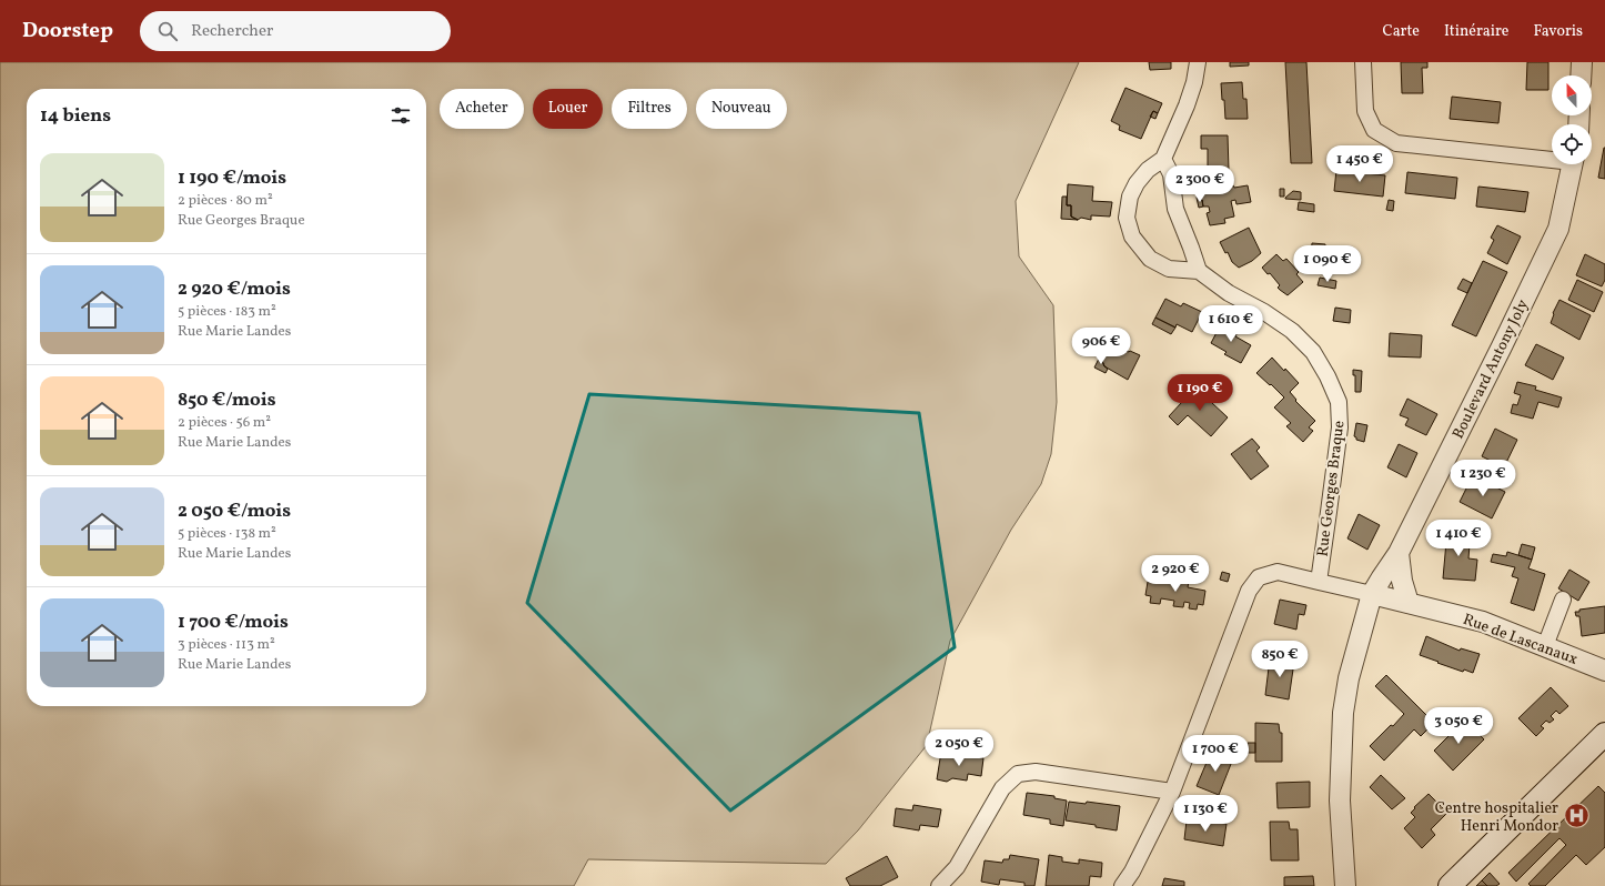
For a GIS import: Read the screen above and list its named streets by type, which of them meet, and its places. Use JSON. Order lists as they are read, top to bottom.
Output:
{
  "streets": {
    "street": ["Boulevard Antony Joly", "Rue Georges Braque", "Rue de Lascanaux"]
  },
  "crossings": [
    ["Boulevard Antony Joly", "Rue de Lascanaux"]
  ],
  "places": {
    "hospital": ["Centre hospitalier Henri Mondor"]
  },
  "north": "top",
  "page": {
    "header": "Doorstep",
    "search": "Rechercher",
    "nav": ["Carte", "Itinéraire", "Favoris"],
    "chip": [
      "Acheter",
      "Louer",
      "Filtres",
      "Nouveau"
    ],
    "heading": "14 biens",
    "list": [
      {
        "name": "1 190 €/mois",
        "note": "2 pièces · 80 m² · Rue Georges Braque"
      },
      {
        "name": "2 920 €/mois",
        "note": "5 pièces · 183 m² · Rue Marie Landes"
      },
      {
        "name": "850 €/mois",
        "note": "2 pièces · 56 m² · Rue Marie Landes"
      },
      {
        "name": "2 050 €/mois",
        "note": "5 pièces · 138 m² · Rue Marie Landes"
      },
      {
        "name": "1 700 €/mois",
        "note": "3 pièces · 113 m² · Rue Marie Landes"
      }
    ],
    "price": [
      "1 450 €",
      "2 300 €",
      "1 090 €",
      "1 610 €",
      "906 €",
      "1 190 €",
      "1 230 €",
      "1 410 €",
      "2 920 €",
      "850 €",
      "3 050 €",
      "2 050 €",
      "1 700 €",
      "1 130 €"
    ]
  }
}
